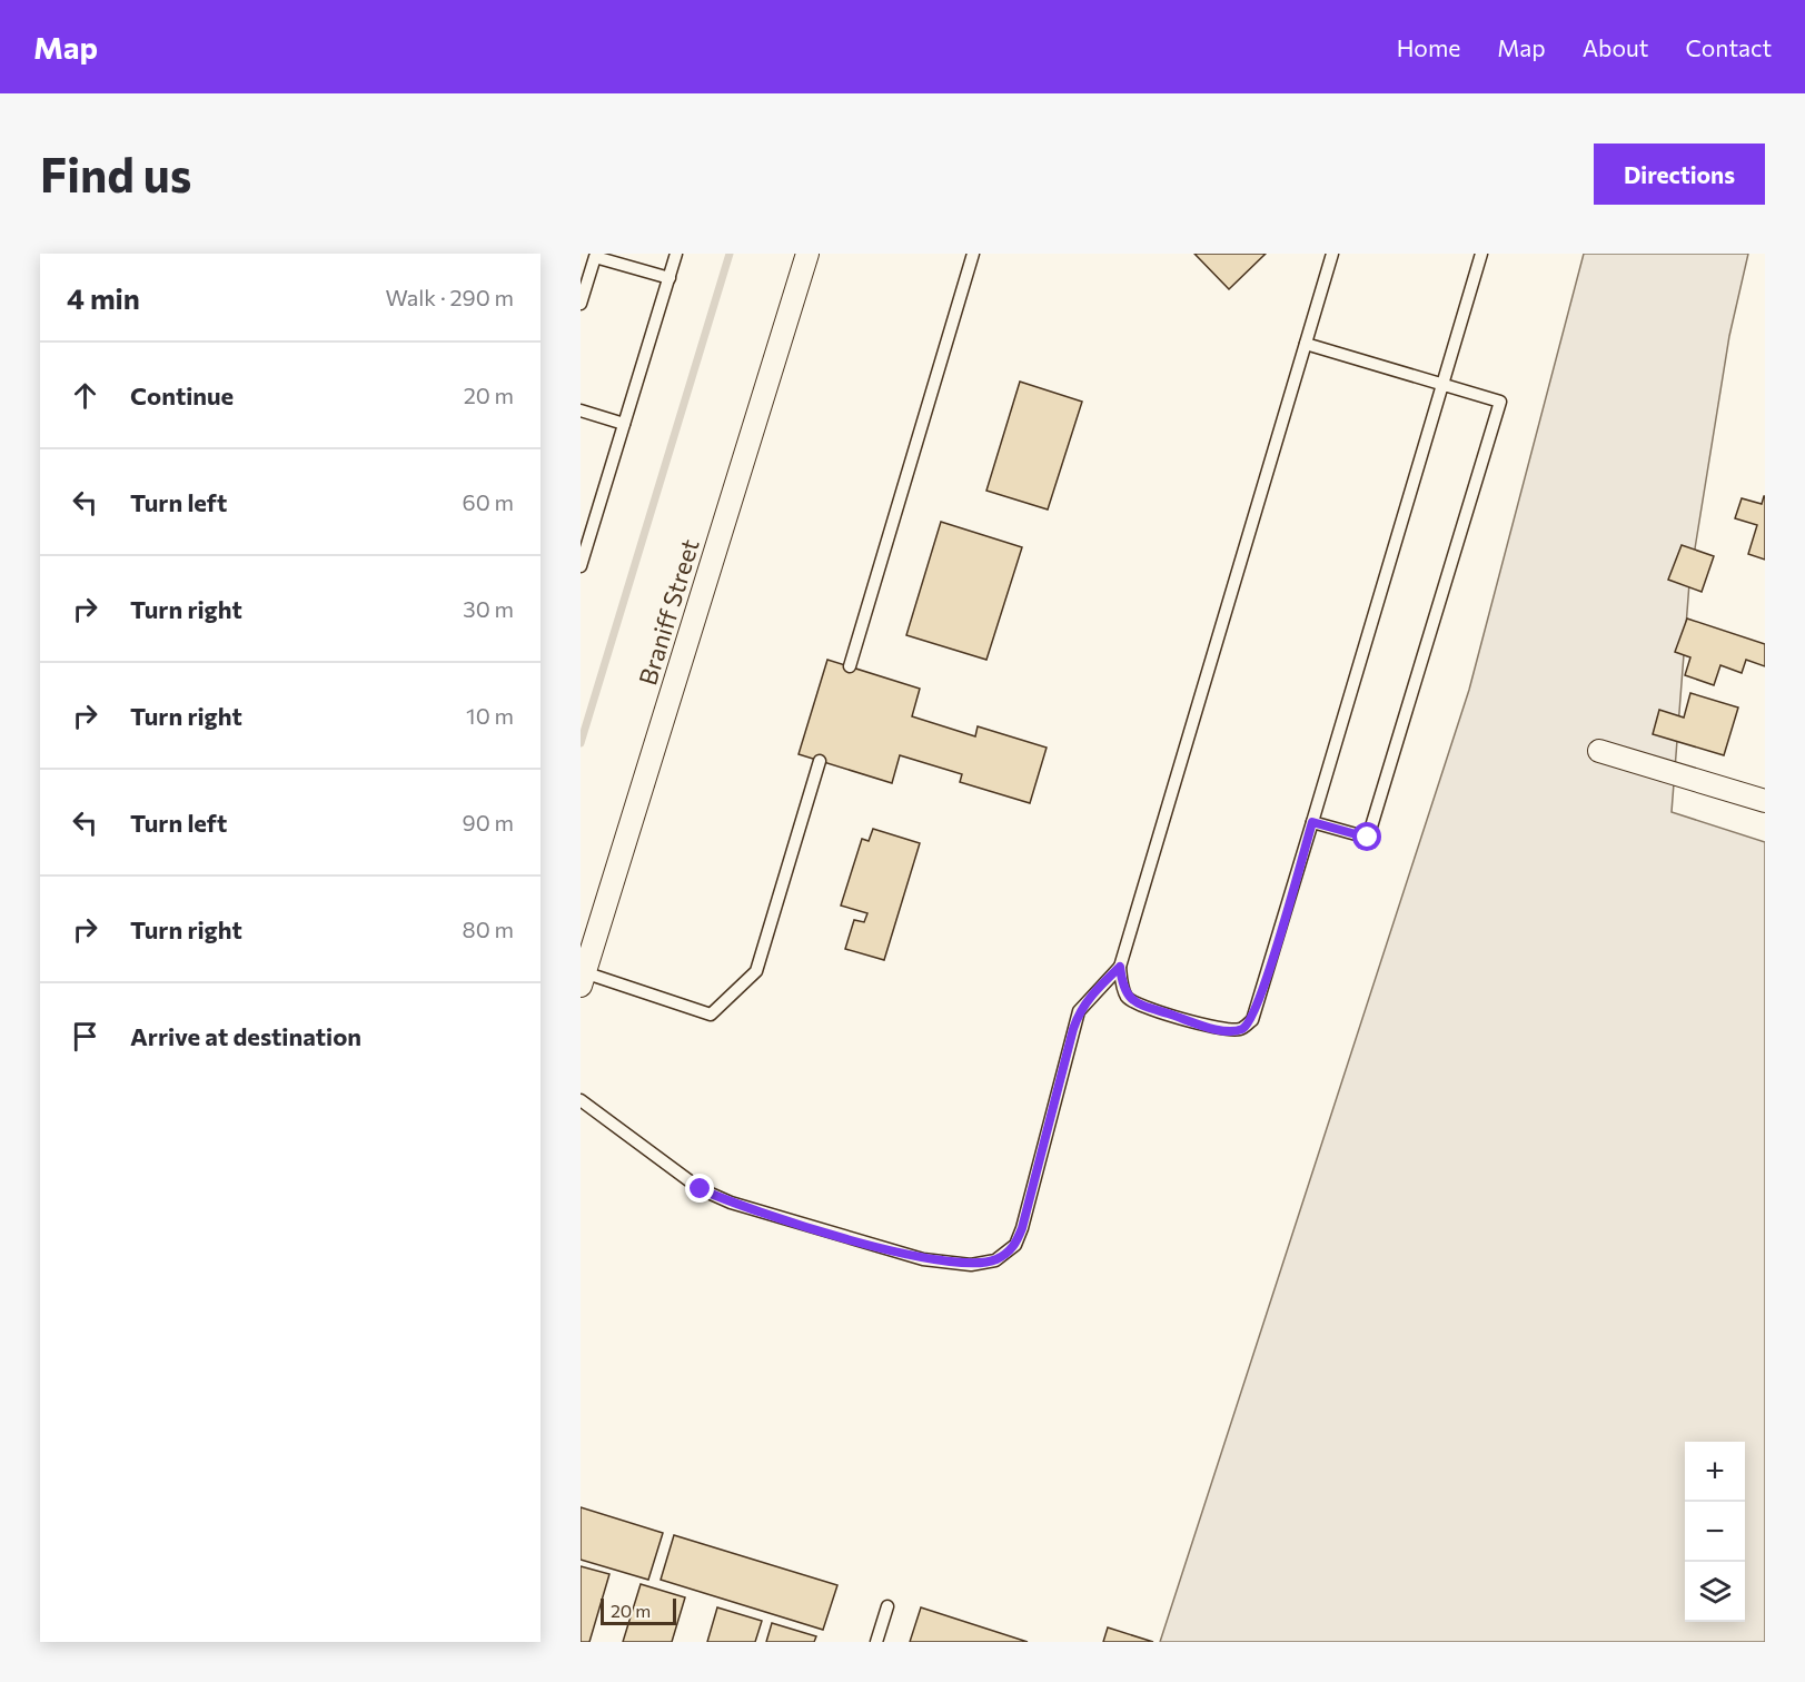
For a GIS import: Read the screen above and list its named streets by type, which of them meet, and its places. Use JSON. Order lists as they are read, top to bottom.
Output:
{
  "streets": {
    "street": ["Braniff Street"]
  },
  "scale_bar": "20 m",
  "page": {
    "header": "Map",
    "nav": [
      "Home",
      "Map",
      "About",
      "Contact"
    ],
    "buttons": "Directions",
    "title": "Find us",
    "heading": ["4 min", "Walk · 290 m"],
    "list": [
      ["Continue", "20 m"],
      ["Turn left", "60 m"],
      ["Turn right", "30 m"],
      ["Turn right", "10 m"],
      ["Turn left", "90 m"],
      ["Turn right", "80 m"],
      "Arrive at destination"
    ],
    "map_buttons": ["+", "−"],
    "scale": "20 m"
  }
}
